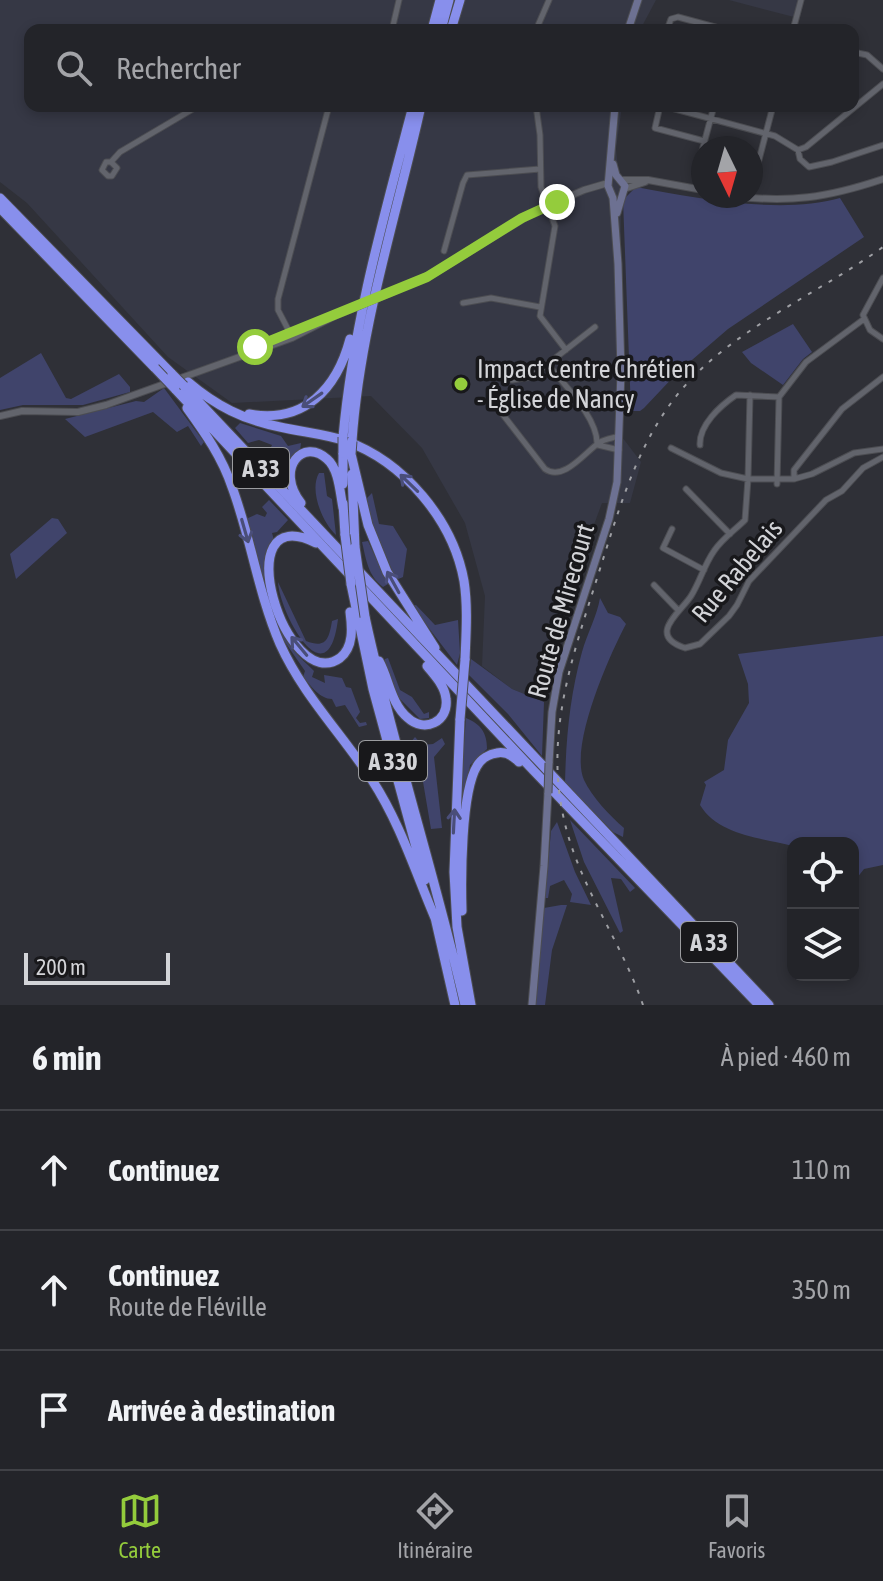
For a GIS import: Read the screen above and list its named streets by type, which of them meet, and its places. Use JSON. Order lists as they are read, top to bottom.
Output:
{
  "streets": {
    "highway": ["A 33", "A 330"],
    "main road": ["Route de Mirecourt"],
    "street": ["Rue Rabelais"]
  },
  "places": ["Impact Centre Chrétien - Église de Nancy"],
  "scale_bar": "200 m",
  "north": "bottom",
  "page": {
    "search": "Rechercher",
    "scale": "200 m",
    "heading": ["6 min", "À pied · 460 m"],
    "list": [
      ["Continuez", "110 m"],
      ["Continuez", "Route de Fléville", "350 m"],
      "Arrivée à destination"
    ],
    "nav": ["Carte", "Itinéraire", "Favoris"]
  }
}
